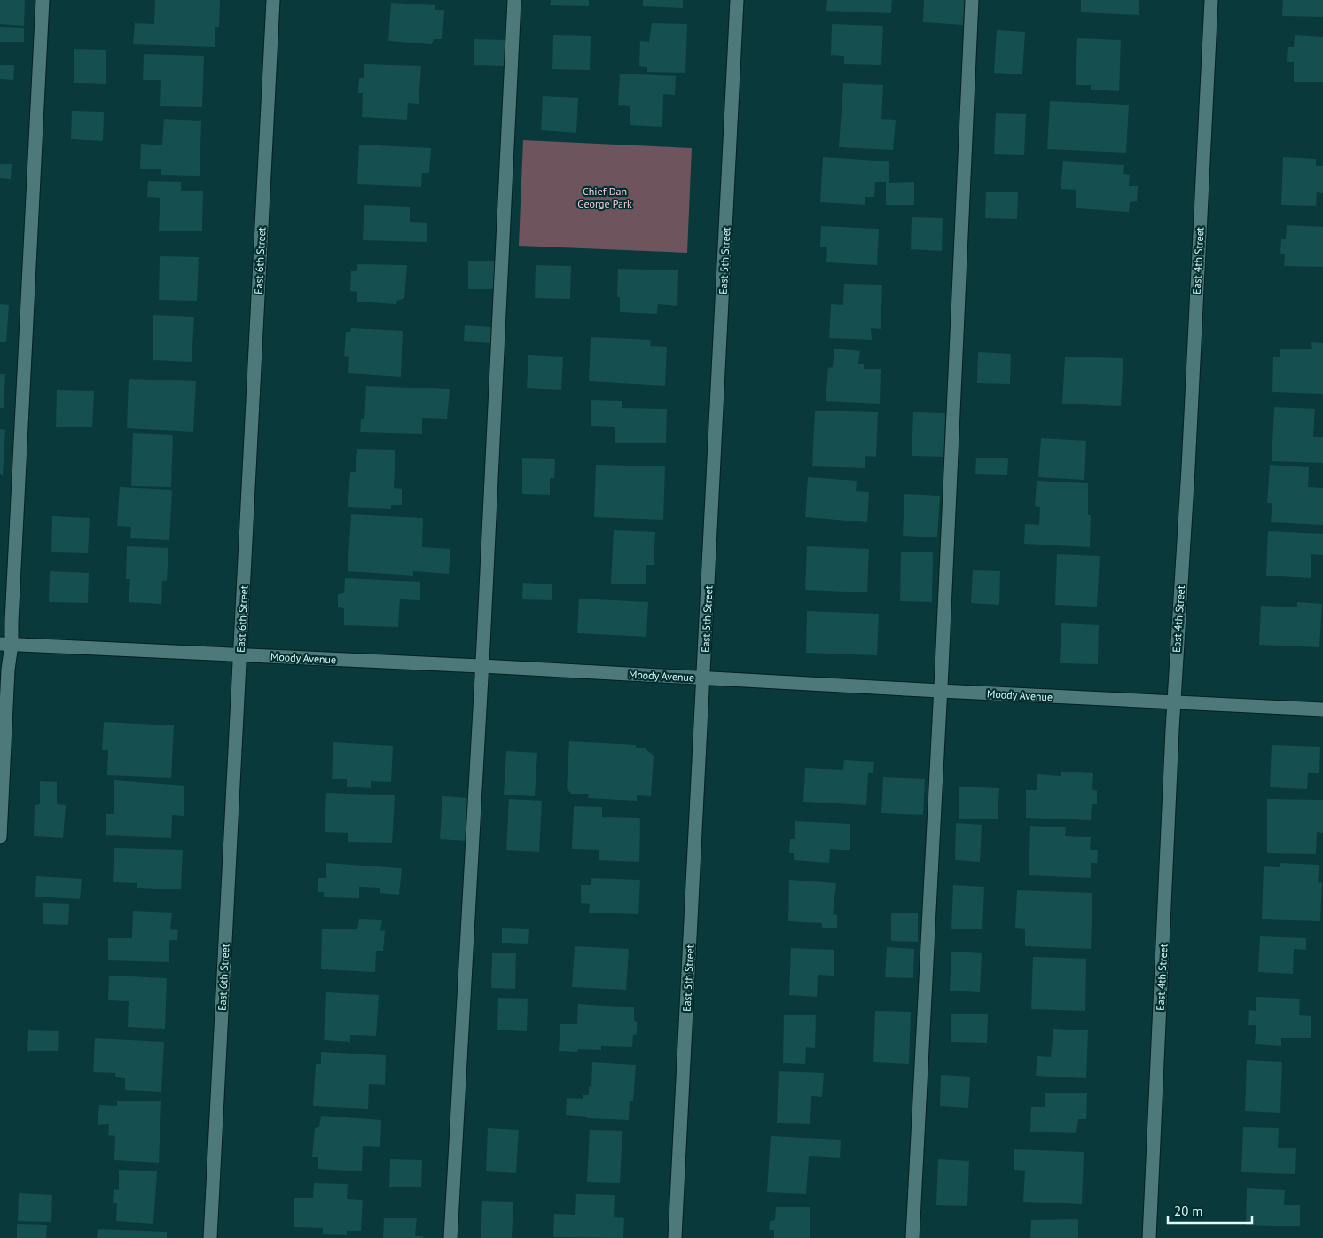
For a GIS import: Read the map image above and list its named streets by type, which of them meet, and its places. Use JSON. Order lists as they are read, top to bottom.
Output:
{
  "streets": {
    "street": [
      "East 6th Street",
      "East 5th Street",
      "East 4th Street",
      "Moody Avenue"
    ]
  },
  "crossings": [
    ["East 6th Street", "Moody Avenue"],
    ["East 5th Street", "Moody Avenue"],
    ["East 4th Street", "Moody Avenue"]
  ],
  "parks": ["Chief Dan George Park"],
  "scale_bar": "20 m"
}
